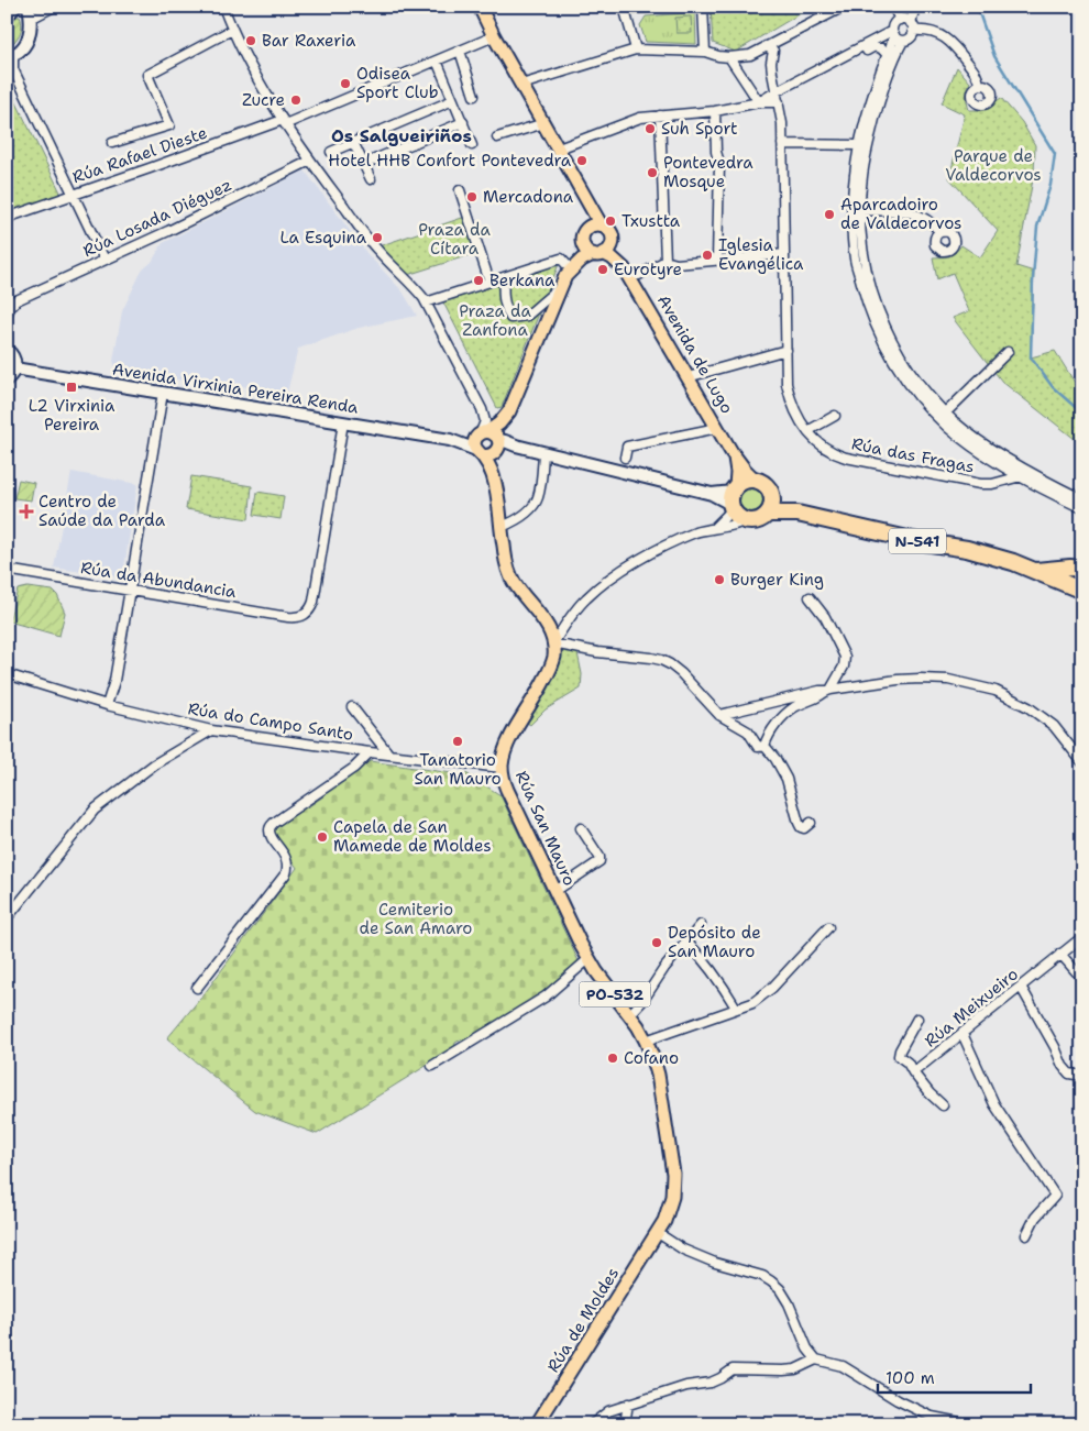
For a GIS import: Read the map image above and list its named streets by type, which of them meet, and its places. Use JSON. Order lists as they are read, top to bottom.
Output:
{
  "streets": {
    "highway": ["N-541"],
    "main road": [
      "Avenida de Lugo",
      "Avenida Virxinia Pereira Renda",
      "Rúa San Mauro",
      "PO-532",
      "Rúa de Moldes"
    ],
    "street": [
      "Rúa Rafael Dieste",
      "Rúa Losada Diéguez",
      "Rúa das Fragas",
      "Rúa da Abundancia",
      "Rúa do Campo Santo",
      "Rúa Meixueiro"
    ]
  },
  "crossings": [
    ["Avenida de Lugo", "N-541"],
    ["Avenida Virxinia Pereira Renda", "Rúa da Abundancia"],
    ["Rúa do Campo Santo", "Rúa San Mauro"],
    ["Rúa San Mauro", "Rúa de Moldes"]
  ],
  "districts": ["Os Salgueiriños"],
  "parks": [
    "Parque de Valdecorvos",
    "Praza da Cítara",
    "Praza da Zanfona",
    "Cemiterio de San Amaro"
  ],
  "places": {
    "other": [
      "Bar Raxeria",
      "Odisea Sport Club",
      "Zucre",
      "Suh Sport",
      "Hotel HHB Confort Pontevedra",
      "Pontevedra Mosque",
      "Mercadona",
      "Aparcadoiro de Valdecorvos",
      "Txustta",
      "La Esquina",
      "Iglesia Evangélica",
      "Eurotyre",
      "Berkana",
      "Burger King",
      "Tanatorio San Mauro",
      "Capela de San Mamede de Moldes",
      "Depósito de San Mauro",
      "Cofano"
    ],
    "transit": ["L2 Virxinia Pereira"],
    "health": ["Centro de Saúde da Parda"]
  },
  "scale_bar": "100 m"
}
